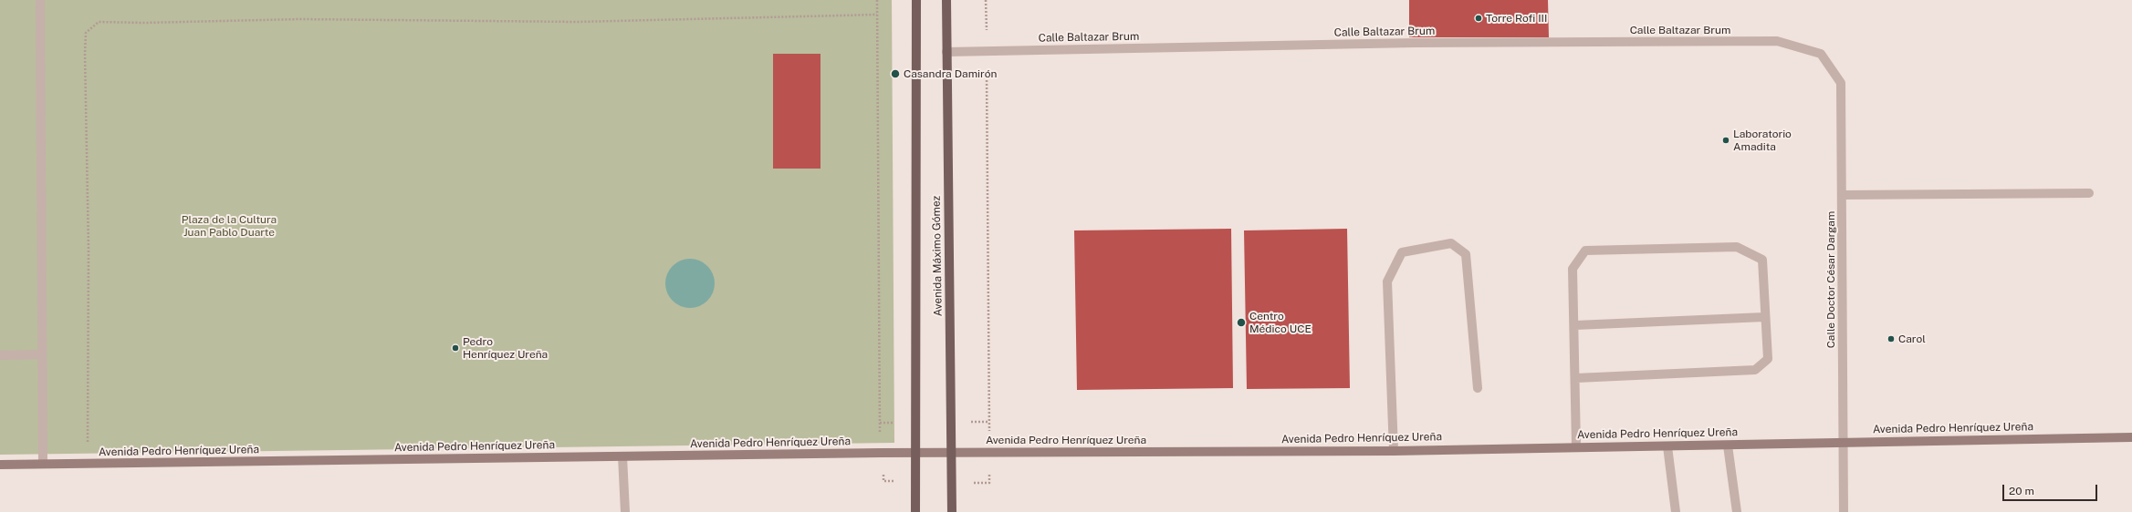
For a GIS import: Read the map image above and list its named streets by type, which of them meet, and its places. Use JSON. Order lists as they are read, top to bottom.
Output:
{
  "streets": {
    "main road": ["Avenida Máximo Gómez", "Avenida Pedro Henríquez Ureña"],
    "street": ["Calle Baltazar Brum", "Calle Doctor César Dargam"]
  },
  "crossings": [
    ["Calle Baltazar Brum", "Avenida Máximo Gómez"],
    ["Calle Baltazar Brum", "Calle Doctor César Dargam"],
    ["Avenida Máximo Gómez", "Avenida Pedro Henríquez Ureña"],
    ["Calle Doctor César Dargam", "Avenida Pedro Henríquez Ureña"]
  ],
  "parks": ["Plaza de la Cultura Juan Pablo Duarte"],
  "places": [
    "Torre Rofi III",
    "Casandra Damirón",
    "Laboratorio Amadita",
    "Centro Médico UCE",
    "Carol",
    "Pedro Henríquez Ureña"
  ],
  "scale_bar": "20 m"
}
